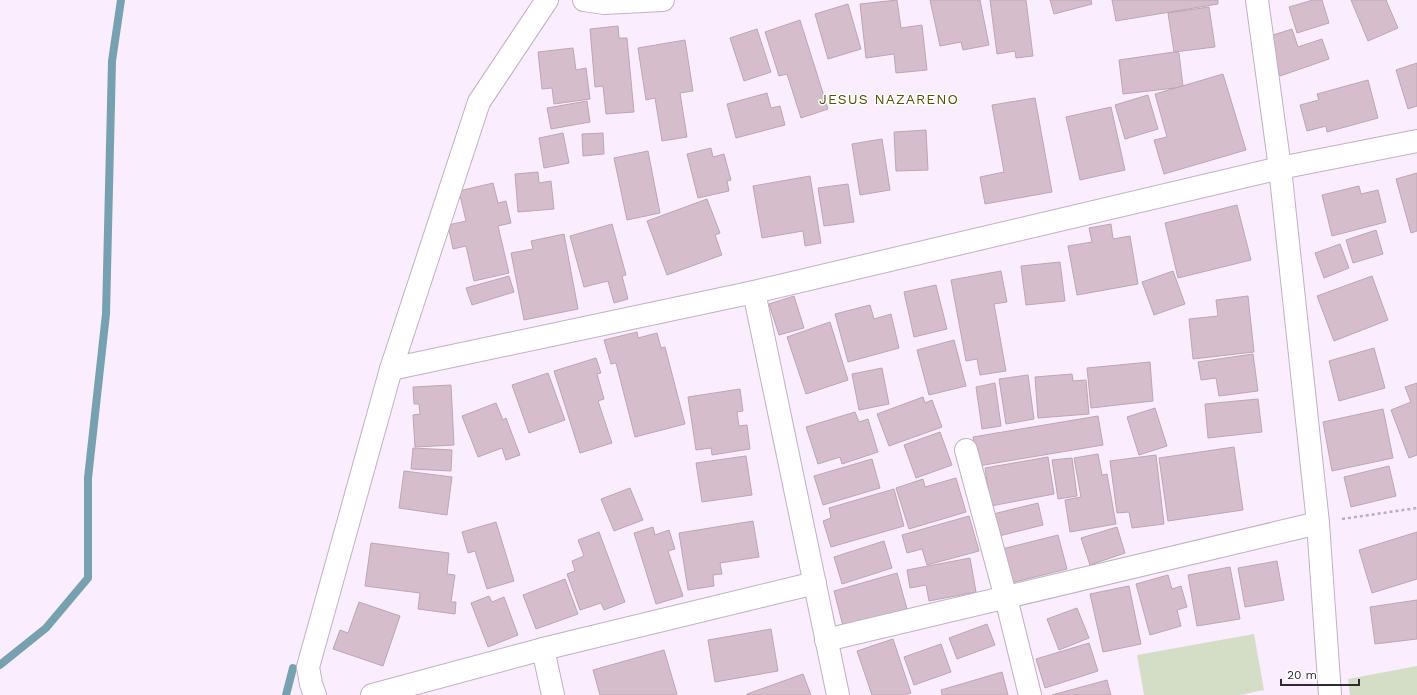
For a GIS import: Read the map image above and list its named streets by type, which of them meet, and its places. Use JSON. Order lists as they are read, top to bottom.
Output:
{
  "districts": ["JESUS NAZARENO"],
  "scale_bar": "20 m"
}
